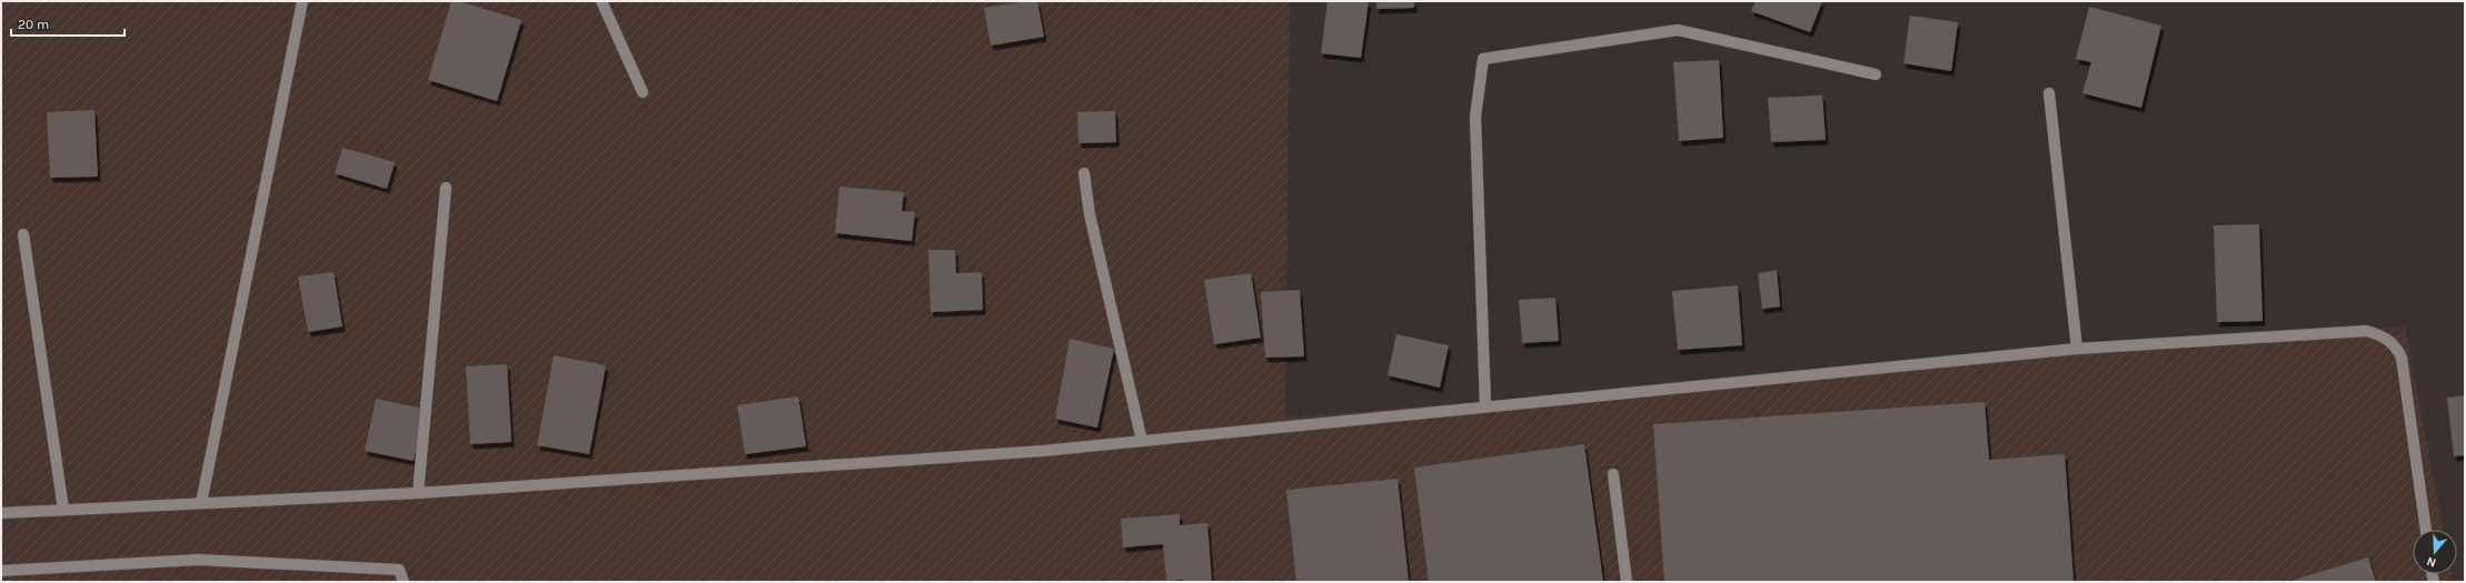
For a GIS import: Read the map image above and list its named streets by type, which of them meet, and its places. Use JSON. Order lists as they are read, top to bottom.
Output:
{
  "scale_bar": "20 m",
  "north": "bottom"
}
